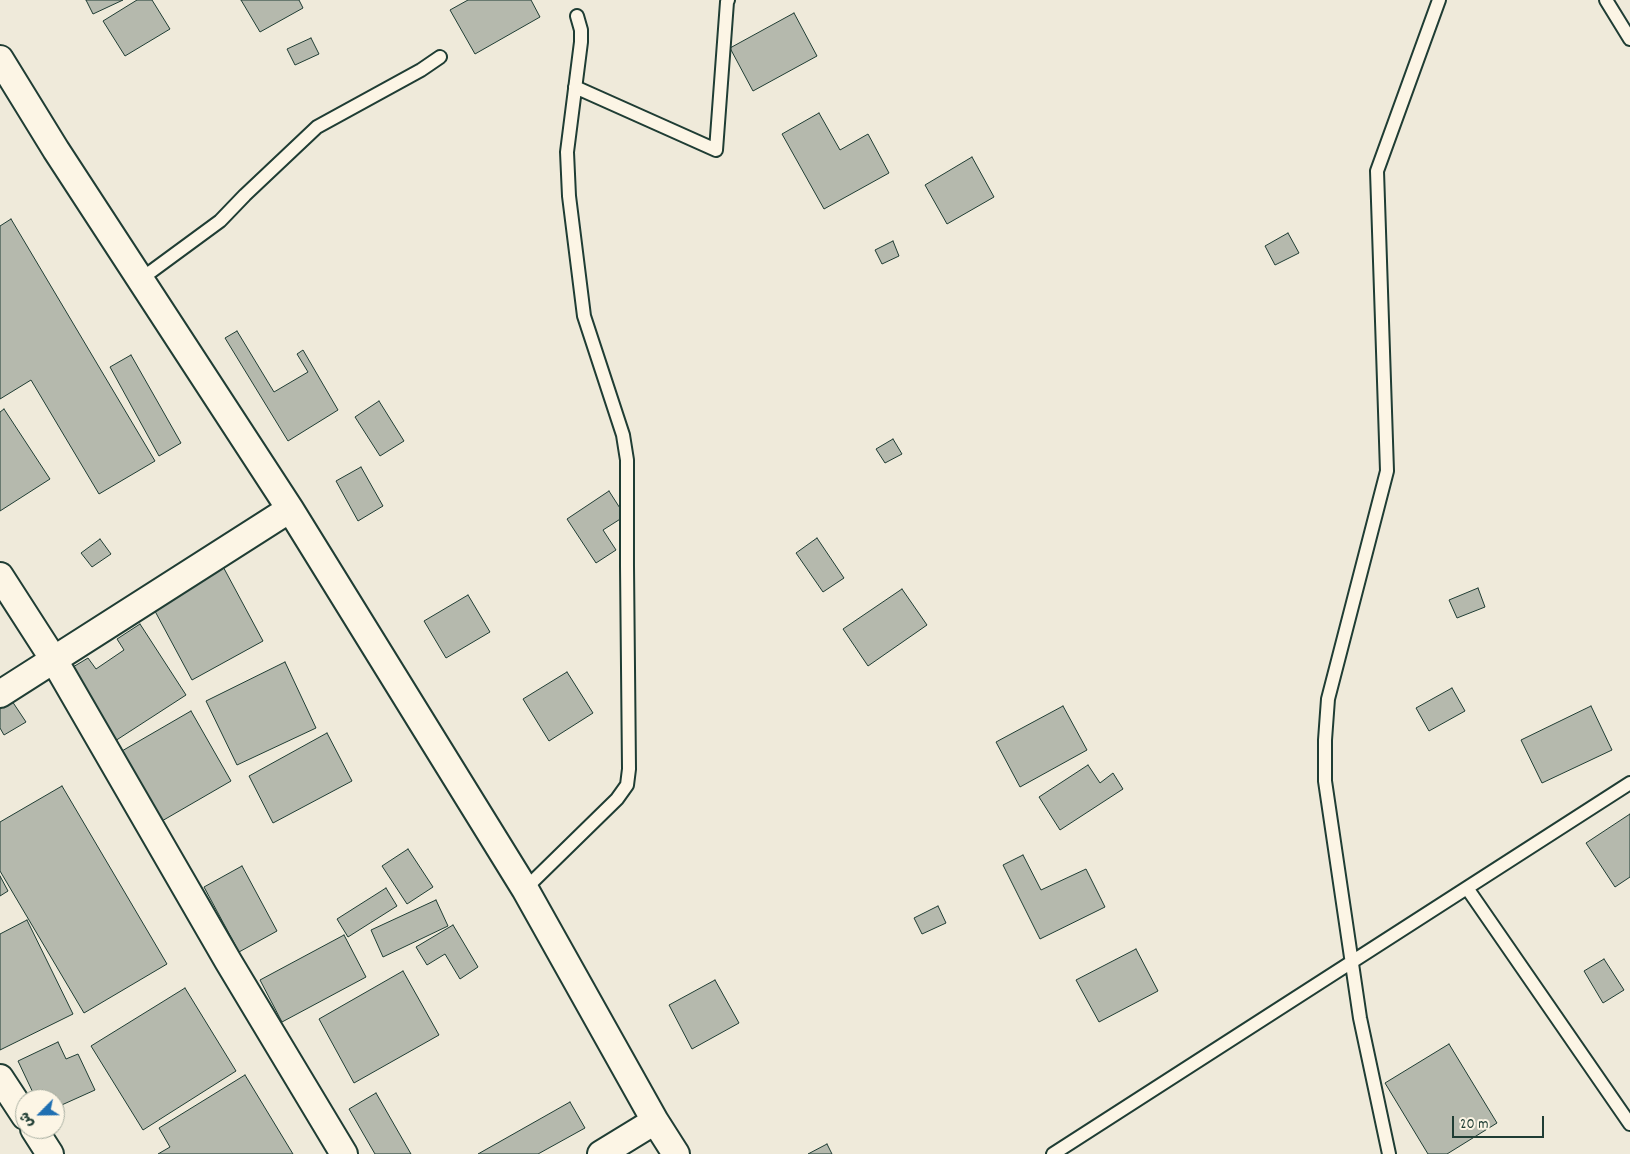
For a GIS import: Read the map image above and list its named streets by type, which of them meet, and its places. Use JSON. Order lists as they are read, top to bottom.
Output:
{
  "scale_bar": "20 m",
  "north": "bottom left"
}
